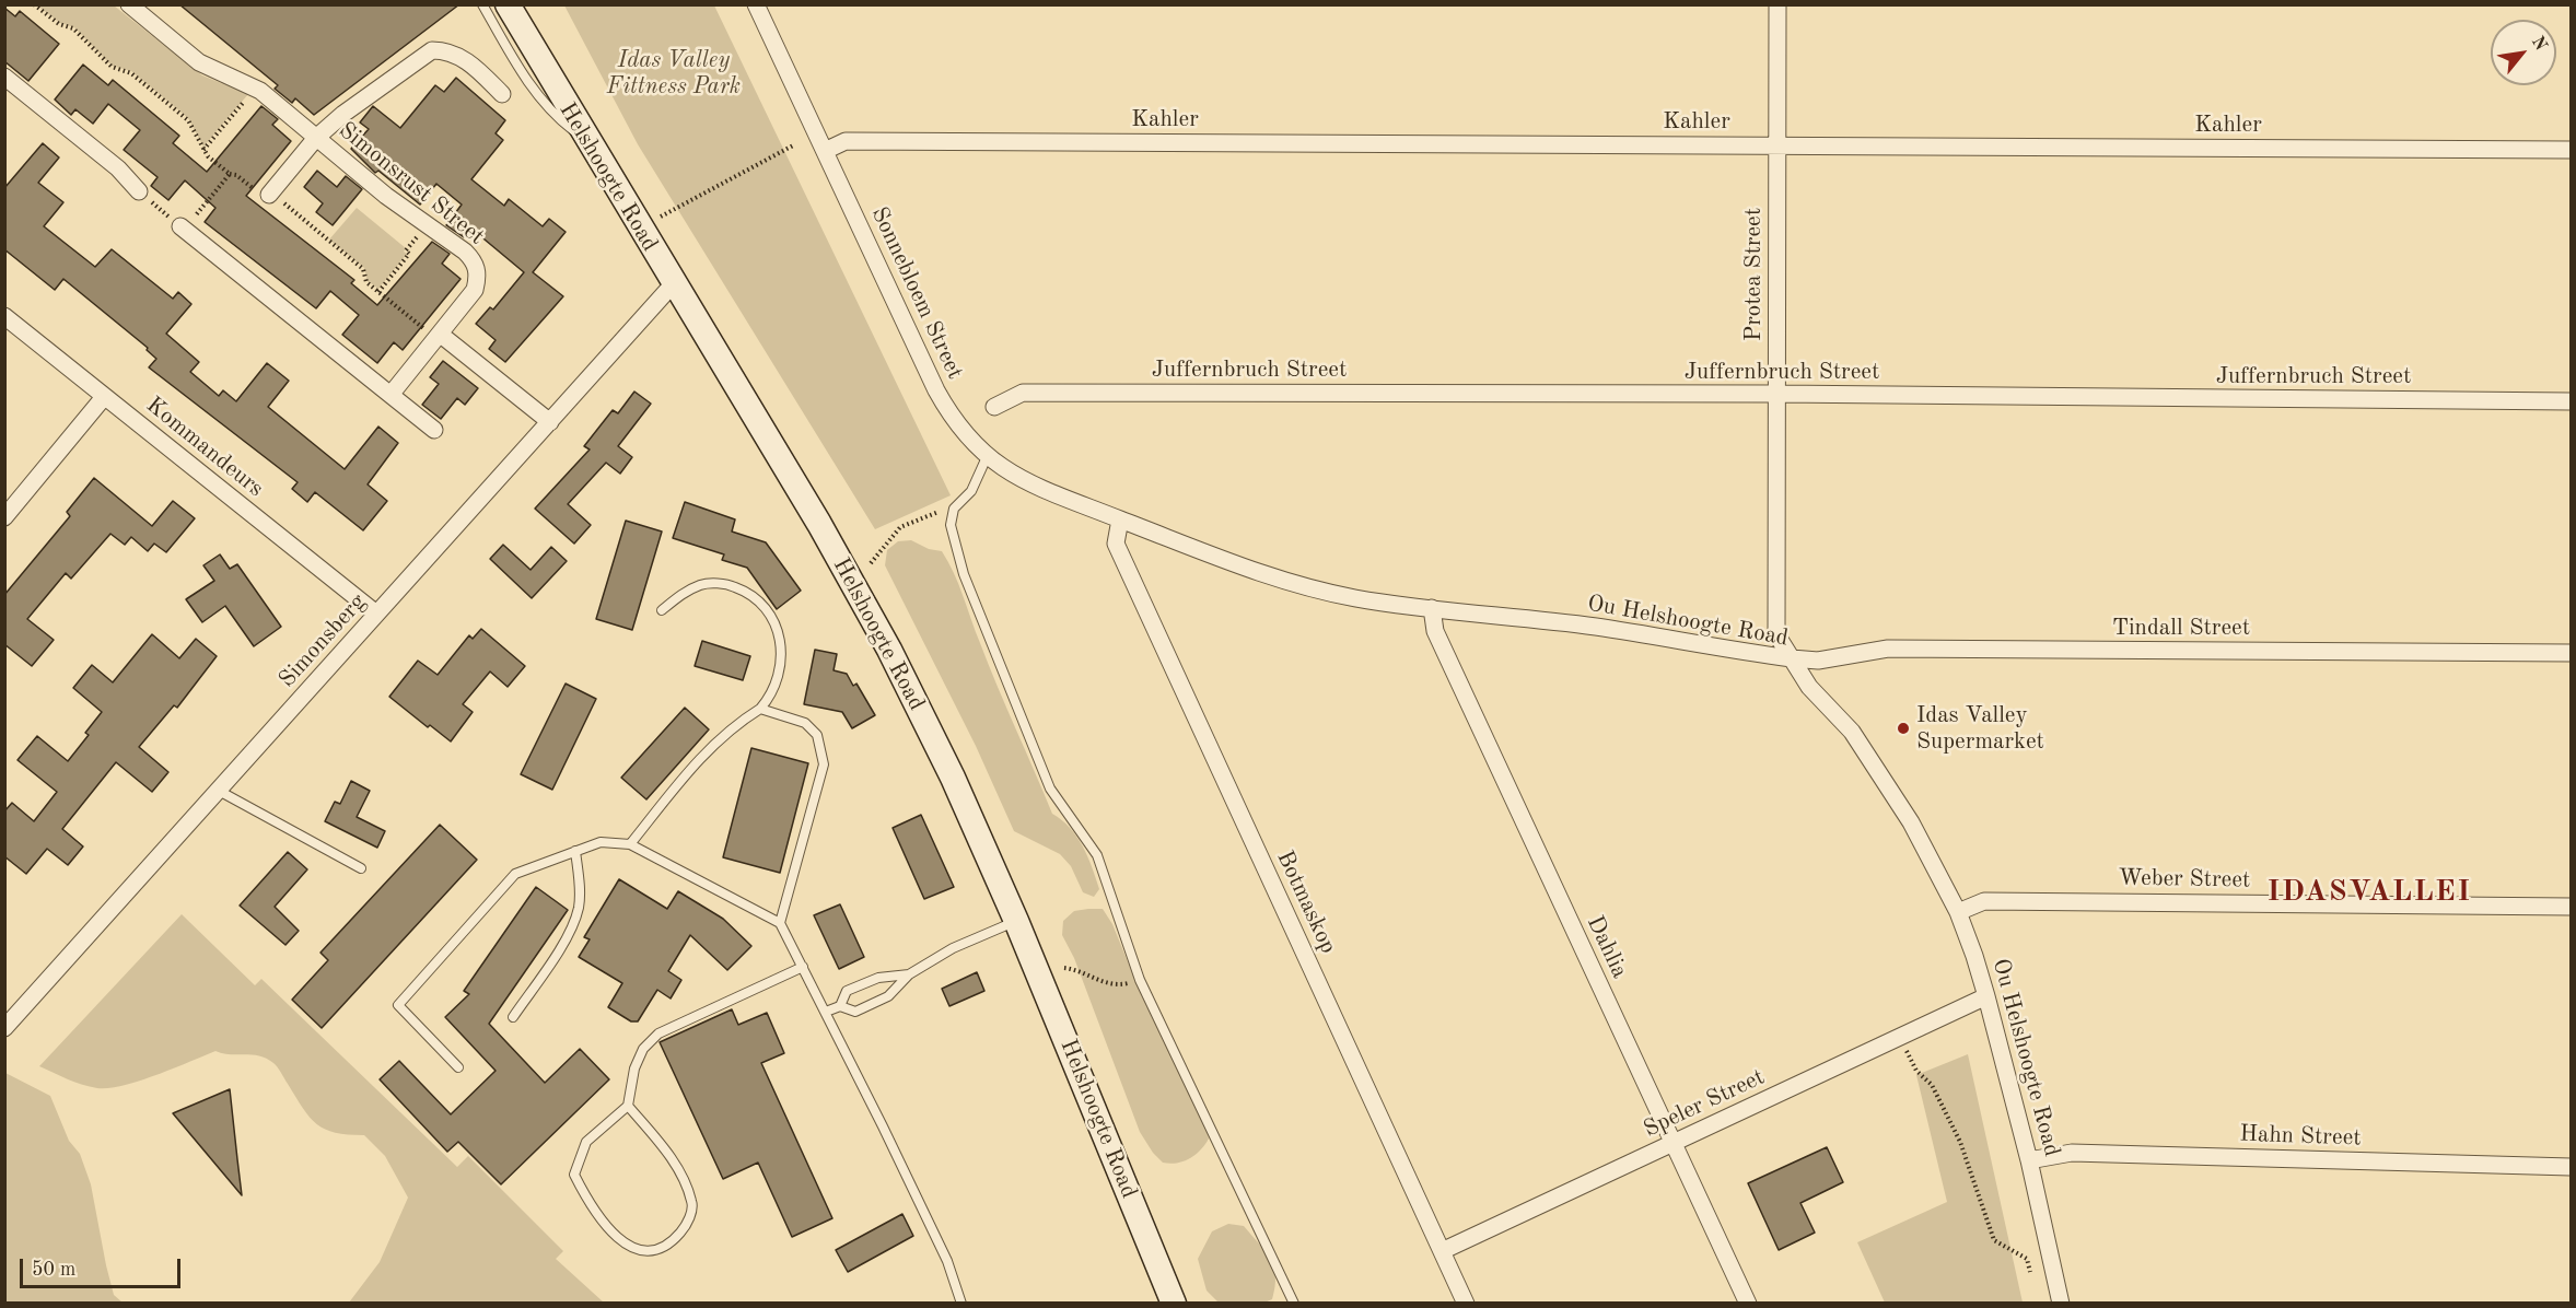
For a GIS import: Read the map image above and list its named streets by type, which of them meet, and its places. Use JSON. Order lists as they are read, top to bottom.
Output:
{
  "streets": {
    "main road": ["Helshoogte Road"],
    "street": [
      "Kahler",
      "Simonsrust Street",
      "Protea Street",
      "Sonnebloem Street",
      "Juffernbruch Street",
      "Kommandeurs",
      "Ou Helshoogte Road",
      "Tindall Street",
      "Simonsberg",
      "Weber Street",
      "Botmaskop",
      "Dahlia",
      "Speler Street",
      "Hahn Street"
    ]
  },
  "crossings": [
    ["Kahler", "Protea Street"],
    ["Kahler", "Sonnebloem Street"],
    ["Helshoogte Road", "Simonsberg"],
    ["Protea Street", "Juffernbruch Street"],
    ["Protea Street", "Ou Helshoogte Road"],
    ["Protea Street", "Tindall Street"],
    ["Sonnebloem Street", "Ou Helshoogte Road"],
    ["Sonnebloem Street", "Botmaskop"],
    ["Kommandeurs", "Simonsberg"],
    ["Ou Helshoogte Road", "Tindall Street"],
    ["Ou Helshoogte Road", "Weber Street"],
    ["Ou Helshoogte Road", "Botmaskop"],
    ["Ou Helshoogte Road", "Dahlia"],
    ["Ou Helshoogte Road", "Speler Street"],
    ["Ou Helshoogte Road", "Hahn Street"],
    ["Botmaskop", "Speler Street"],
    ["Dahlia", "Speler Street"]
  ],
  "districts": ["IDASVALLEI"],
  "parks": ["Idas Valley Fittness Park"],
  "places": ["Idas Valley Supermarket"],
  "scale_bar": "50 m",
  "north": "top right"
}
